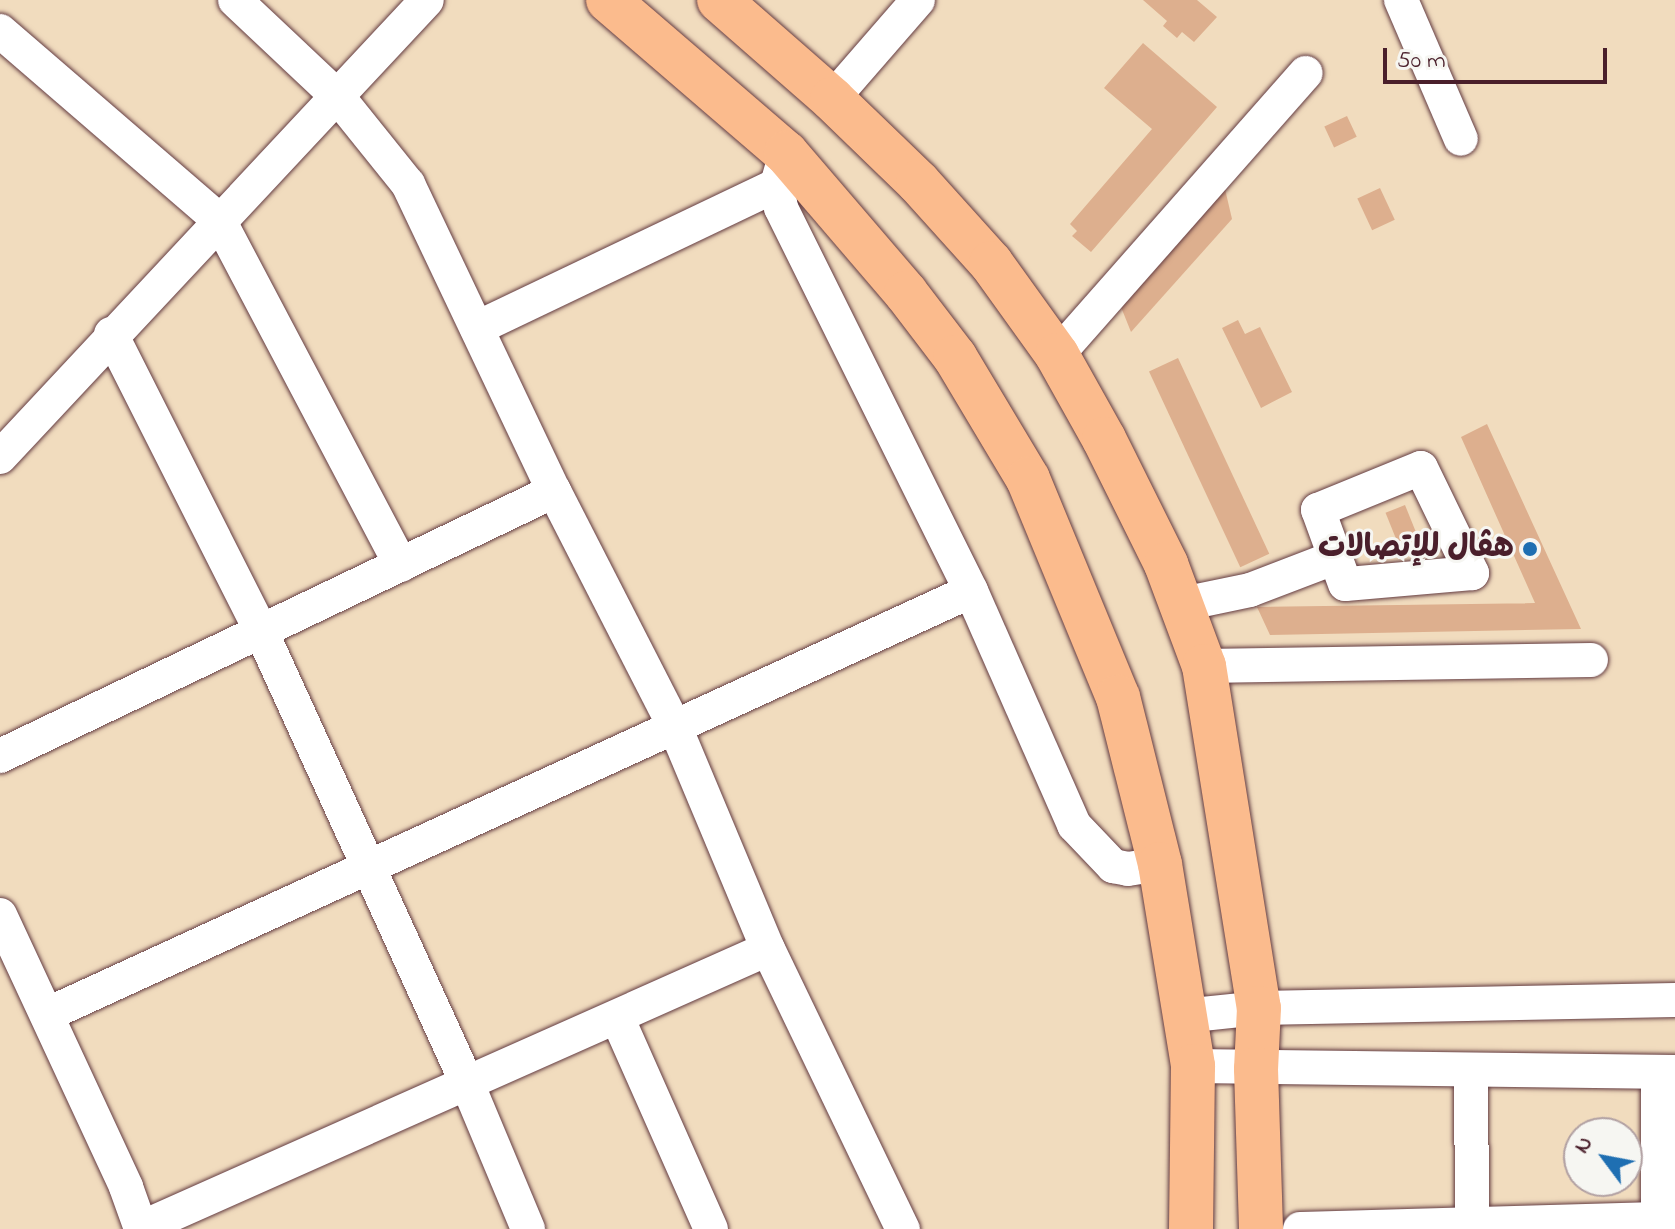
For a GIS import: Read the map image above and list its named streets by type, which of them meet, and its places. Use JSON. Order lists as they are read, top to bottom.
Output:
{
  "places": ["هڤال للإتصالات"],
  "scale_bar": "50 m",
  "north": "top left"
}
